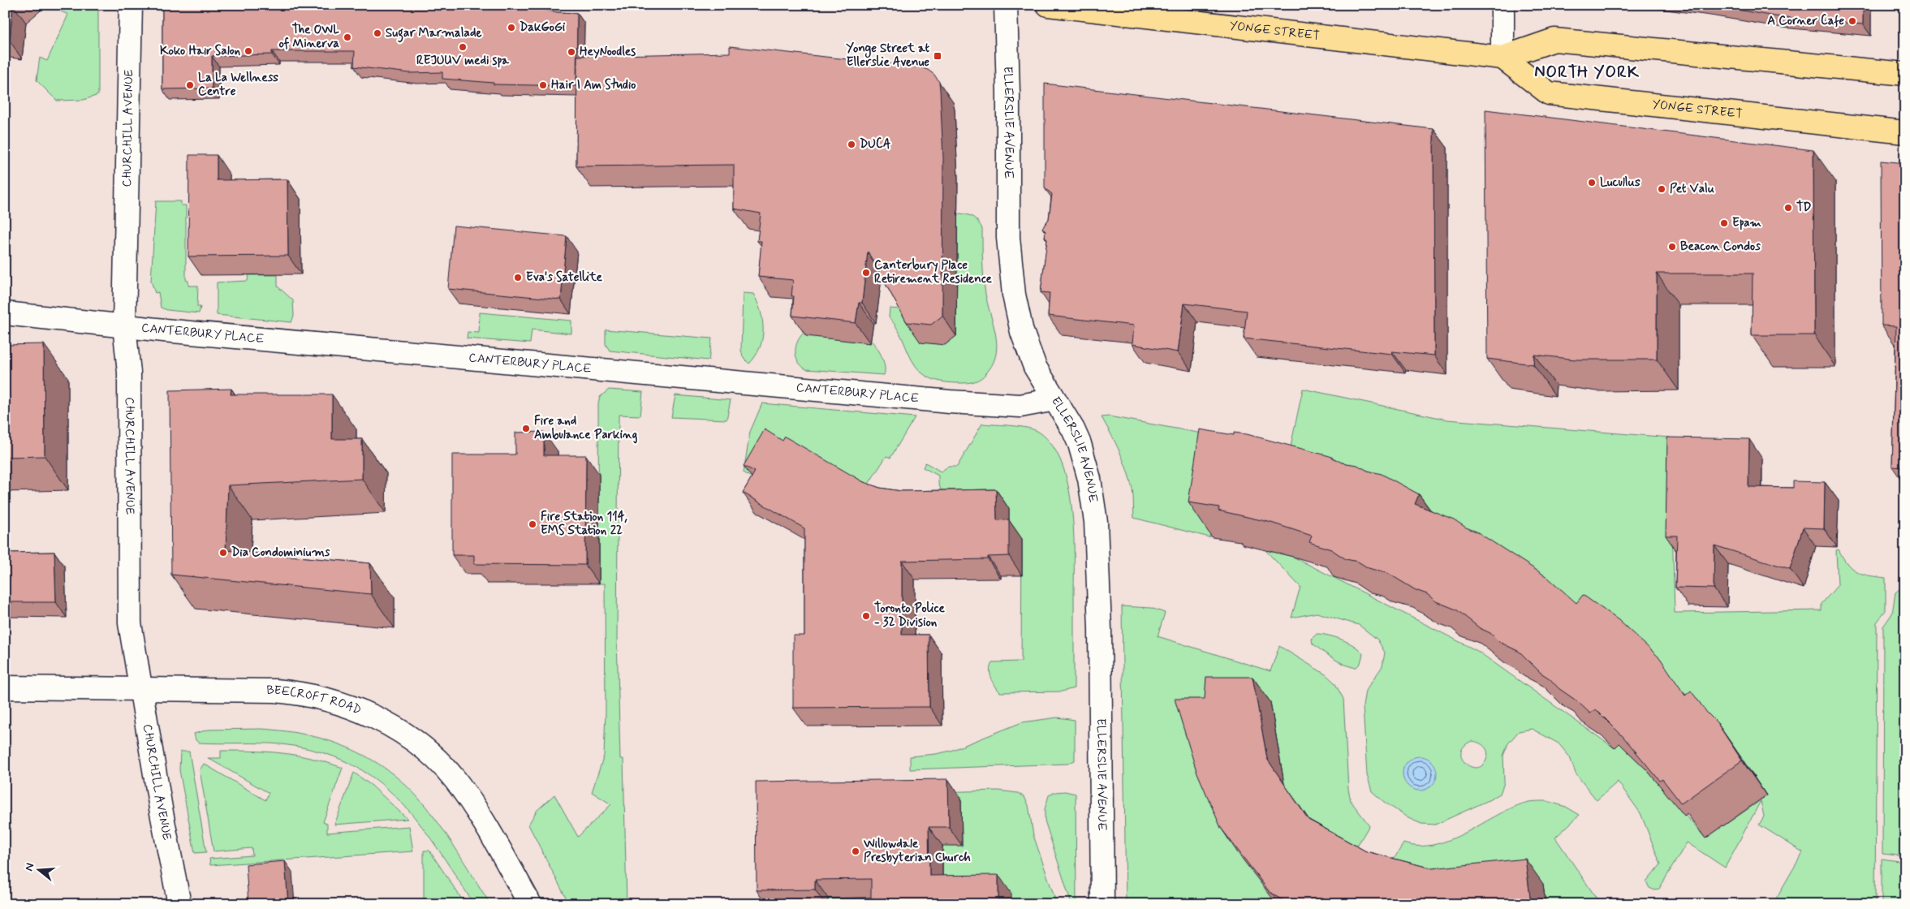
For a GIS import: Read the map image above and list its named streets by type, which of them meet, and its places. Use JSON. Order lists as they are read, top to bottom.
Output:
{
  "streets": {
    "main road": ["YONGE STREET"],
    "street": [
      "ELLERSLIE AVENUE",
      "CHURCHILL AVENUE",
      "CANTERBURY PLACE",
      "BEECROFT ROAD"
    ]
  },
  "crossings": [
    ["ELLERSLIE AVENUE", "CANTERBURY PLACE"],
    ["CHURCHILL AVENUE", "CANTERBURY PLACE"],
    ["CHURCHILL AVENUE", "BEECROFT ROAD"]
  ],
  "districts": ["NORTH YORK"],
  "places": {
    "other": [
      "A Corner Cafe",
      "DakGoGi",
      "Sugar Marmalade",
      "The OWL of Minerva",
      "REJUUV medi spa",
      "Koko Hair Salon",
      "HeyNoodles",
      "La La Wellness Centre",
      "Hair I Am Studio",
      "DUCA",
      "Lucullus",
      "Pet Valu",
      "TD",
      "Epam",
      "Beacon Condos",
      "Canterbury Place Retirement Residence",
      "Eva's Satellite",
      "Fire and Ambulance Parking",
      "Fire Station 114, EMS Station 22",
      "Dia Condominiums",
      "Toronto Police - 32 Division",
      "Willowdale Presbyterian Church"
    ],
    "transit": ["Yonge Street at Ellerslie Avenue"]
  },
  "north": "left"
}
